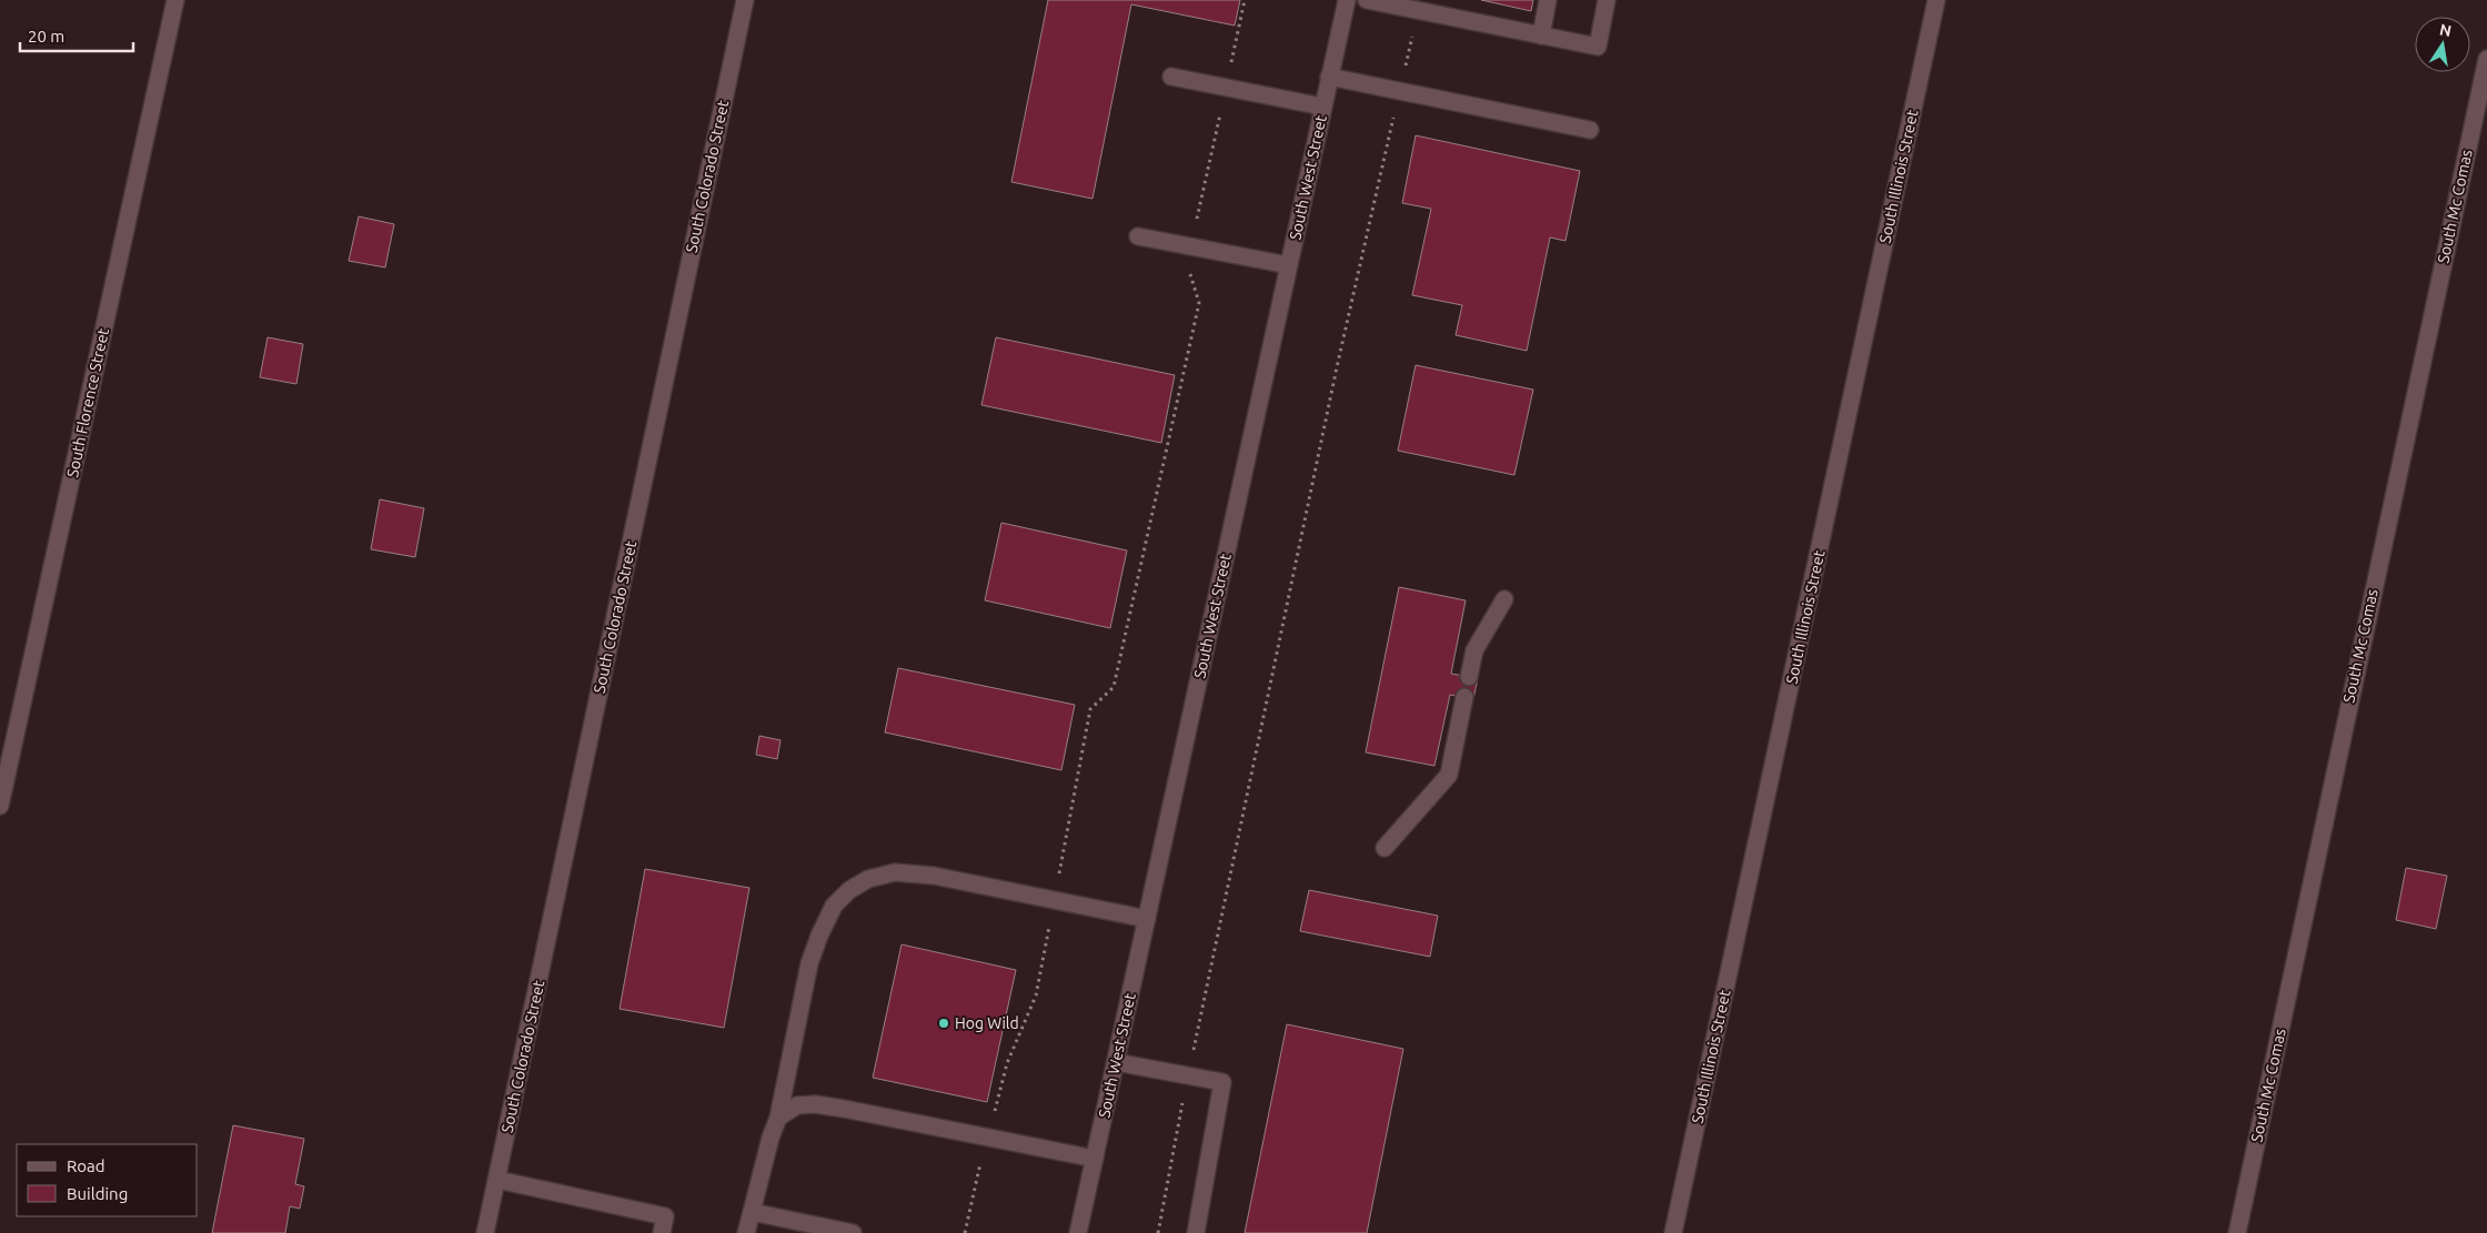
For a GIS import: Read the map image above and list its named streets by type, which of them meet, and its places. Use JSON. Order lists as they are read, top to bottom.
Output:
{
  "streets": {
    "street": [
      "South Colorado Street",
      "South Illinois Street",
      "South West Street",
      "South Mc Comas",
      "South Florence Street"
    ]
  },
  "places": ["Hog Wild"],
  "legend": ["Road", "Building"],
  "scale_bar": "20 m",
  "north": "top"
}
